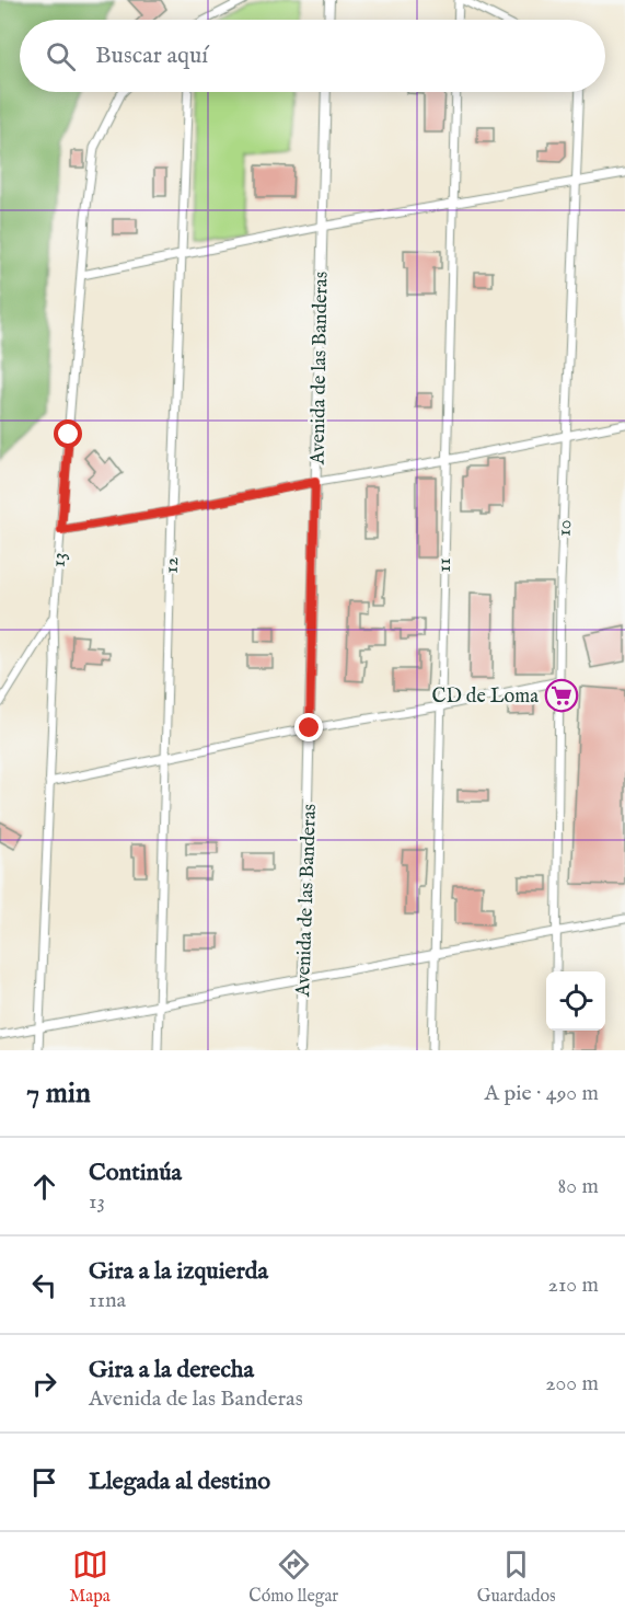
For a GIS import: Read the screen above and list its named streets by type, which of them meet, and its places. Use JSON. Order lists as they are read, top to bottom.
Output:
{
  "streets": {
    "street": [
      "Avenida de las Banderas",
      "10",
      "13",
      "12",
      "11"
    ]
  },
  "places": {
    "supermarket": ["CD de Loma"]
  },
  "page": {
    "search": "Buscar aquí",
    "heading": ["7 min", "A pie · 490 m"],
    "list": [
      ["Continúa", "13", "80 m"],
      ["Gira a la izquierda", "11na", "210 m"],
      ["Gira a la derecha", "Avenida de las Banderas", "200 m"],
      "Llegada al destino"
    ],
    "nav": ["Mapa", "Cómo llegar", "Guardados"]
  }
}
